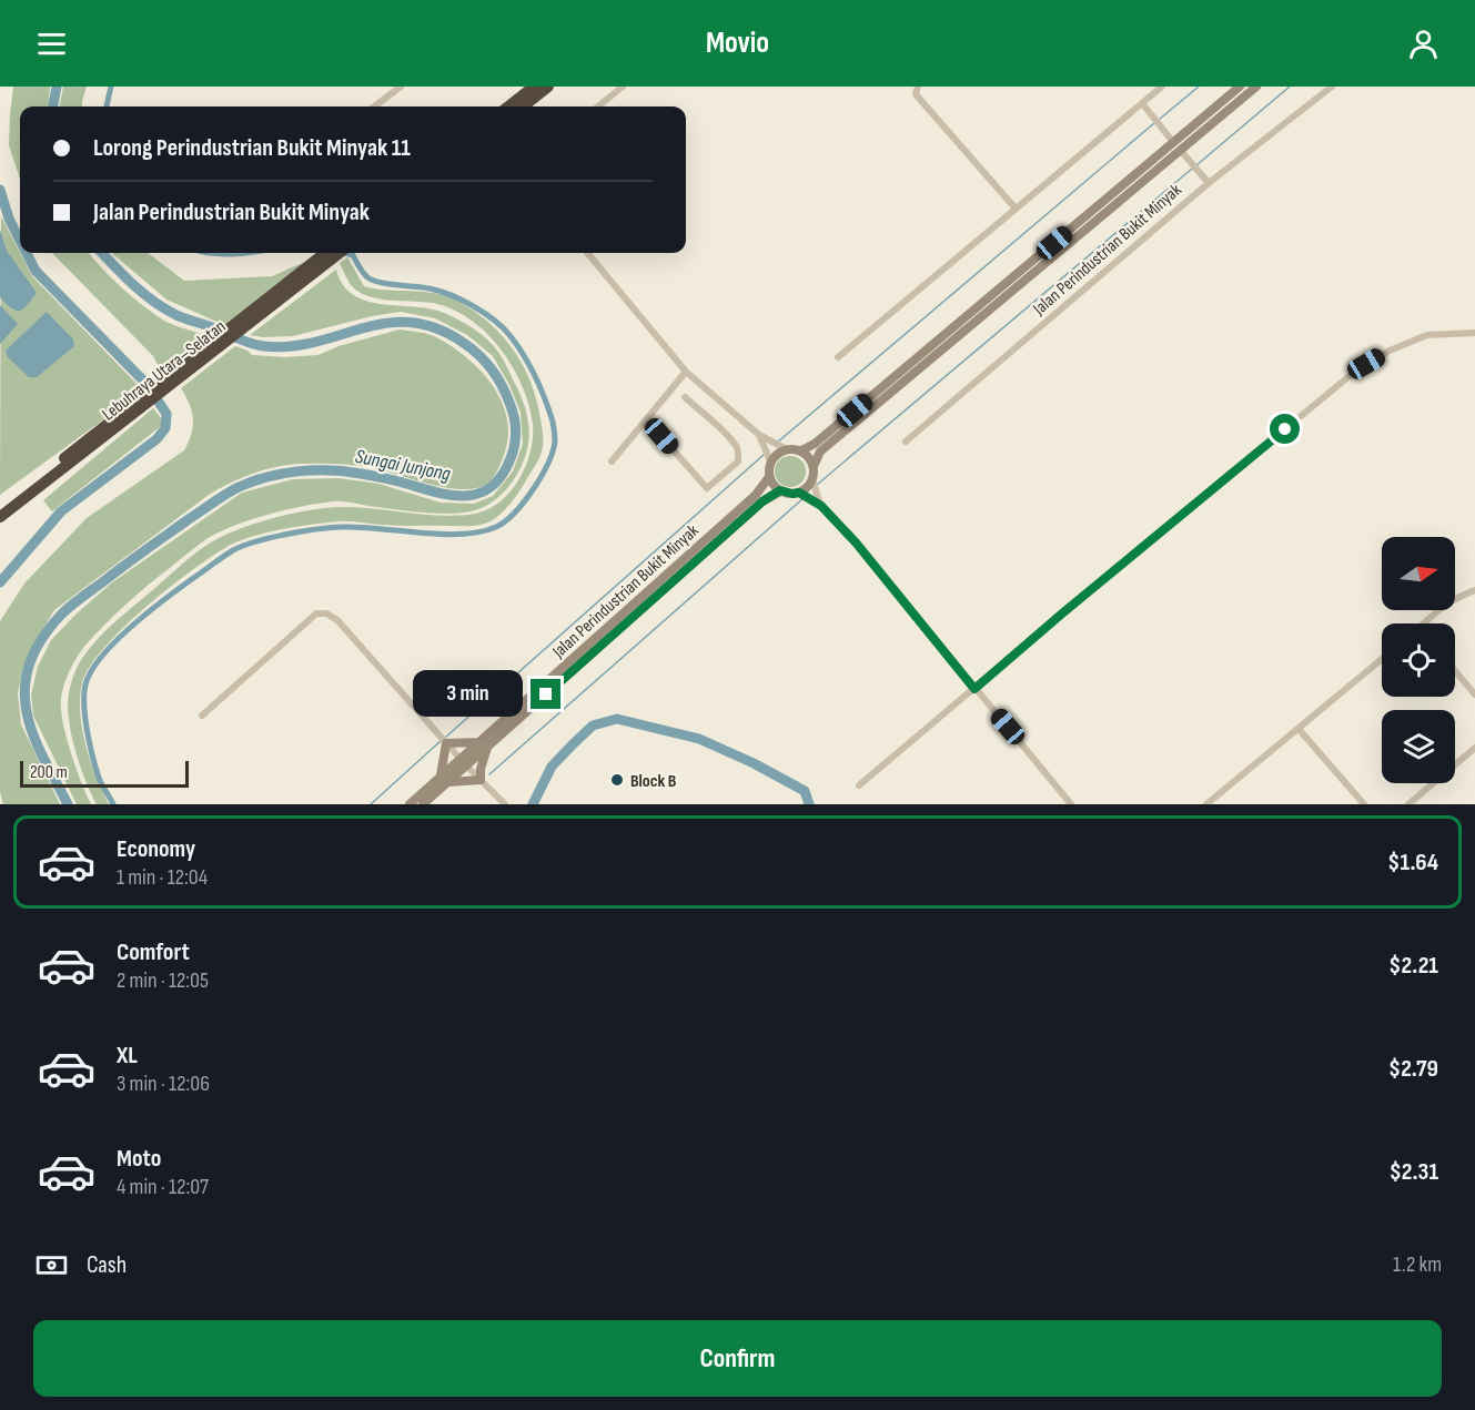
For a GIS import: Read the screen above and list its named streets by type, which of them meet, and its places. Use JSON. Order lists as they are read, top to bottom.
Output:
{
  "streets": {
    "highway": ["Lebuhraya Utara–Selatan"],
    "main road": ["Jalan Perindustrian Bukit Minyak"]
  },
  "water": ["Sungai Junjong"],
  "places": ["Block B"],
  "scale_bar": "200 m",
  "north": "right",
  "page": {
    "header": "Movio",
    "banner": ["Lorong Perindustrian Bukit Minyak 11", "Jalan Perindustrian Bukit Minyak"],
    "bubble": "3 min",
    "scale": "200 m",
    "list": [
      {
        "name": "Economy",
        "note": "1 min · 12:04",
        "value": "$1.64"
      },
      {
        "name": "Comfort",
        "note": "2 min · 12:05",
        "value": "$2.21"
      },
      {
        "name": "XL",
        "note": "3 min · 12:06",
        "value": "$2.79"
      },
      {
        "name": "Moto",
        "note": "4 min · 12:07",
        "value": "$2.31"
      }
    ],
    "pay": ["Cash", "1.2 km"],
    "buttons": "Confirm"
  }
}
